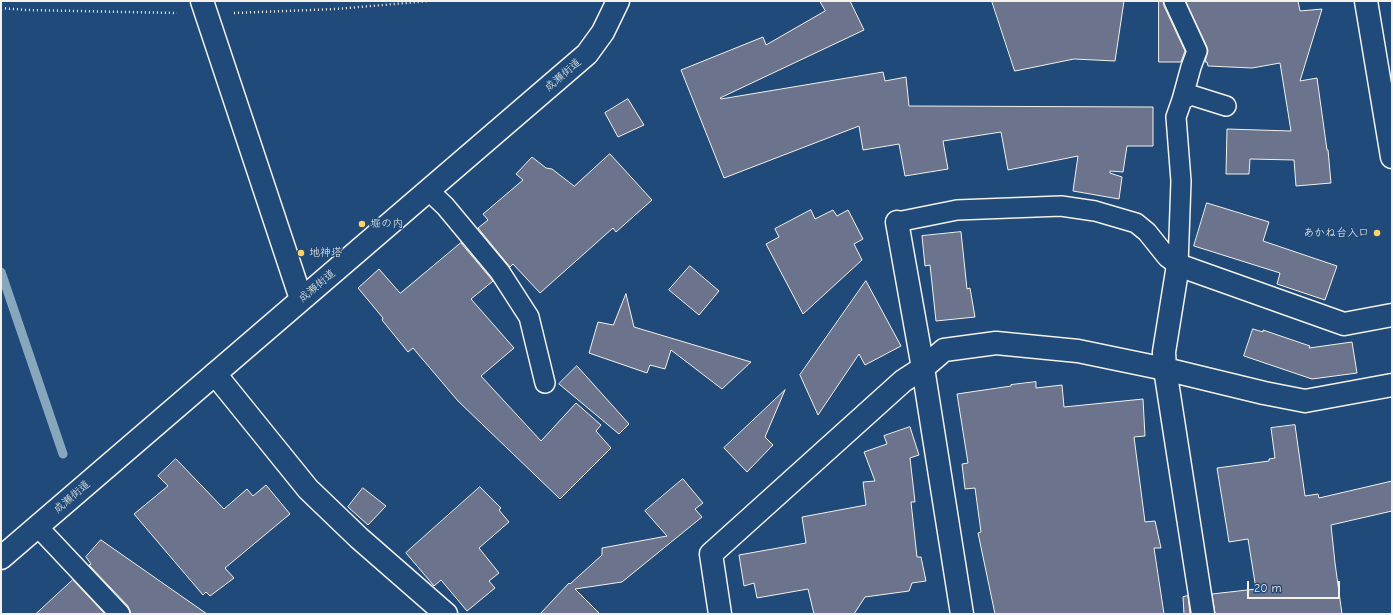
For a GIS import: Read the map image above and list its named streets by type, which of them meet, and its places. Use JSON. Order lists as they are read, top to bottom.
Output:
{
  "streets": {
    "street": ["成瀬街道"]
  },
  "places": ["堀の内", "あかね台入口", "地神塔"],
  "scale_bar": "20 m"
}
